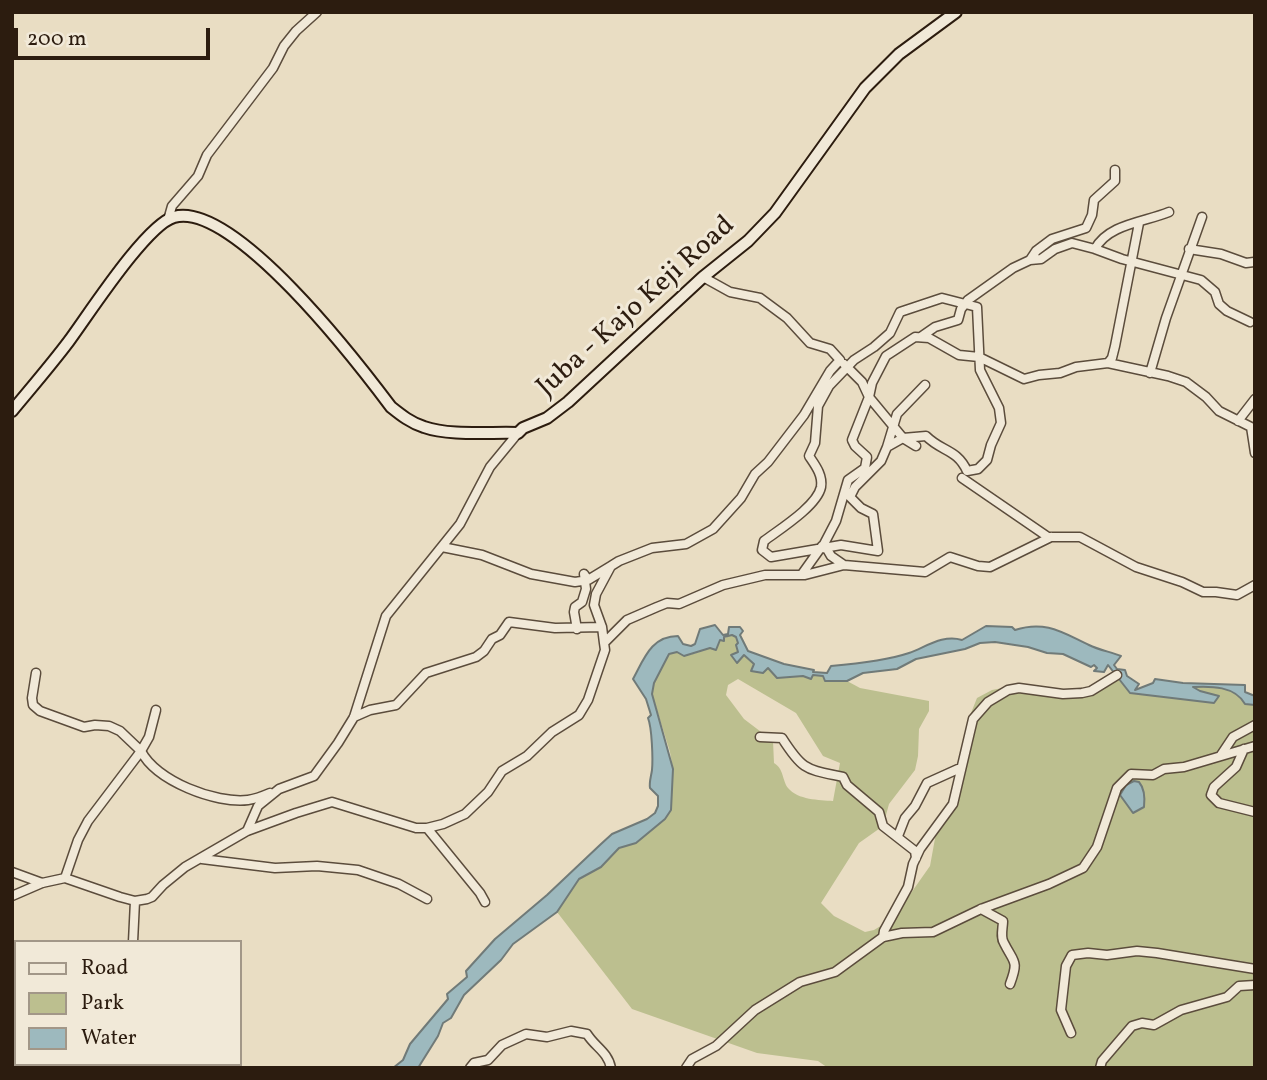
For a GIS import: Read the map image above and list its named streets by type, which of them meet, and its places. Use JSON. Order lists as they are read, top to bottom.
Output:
{
  "streets": {
    "main road": ["Juba - Kajo Keji Road"]
  },
  "legend": ["Road", "Park", "Water"],
  "scale_bar": "200 m"
}
